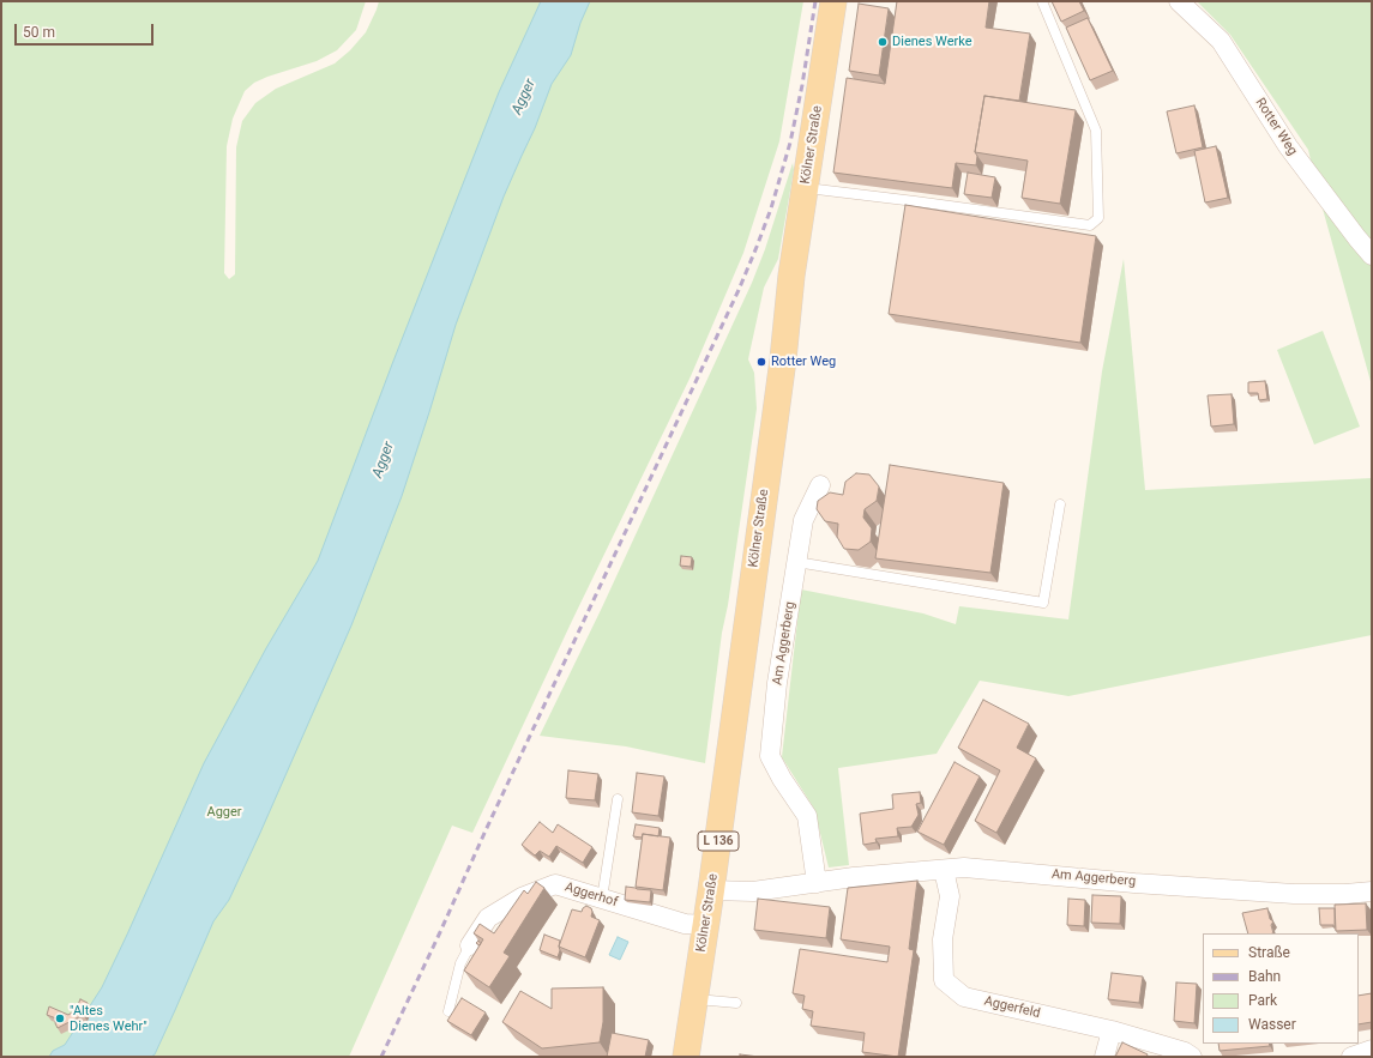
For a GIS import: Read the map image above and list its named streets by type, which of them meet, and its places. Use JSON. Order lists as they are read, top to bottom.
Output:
{
  "streets": {
    "main road": ["Kölner Straße", "L 136"],
    "street": [
      "Rotter Weg",
      "Am Aggerberg",
      "Aggerhof",
      "Aggerfeld"
    ]
  },
  "crossings": [
    ["Kölner Straße", "Am Aggerberg"],
    ["Kölner Straße", "Aggerhof"],
    ["Am Aggerberg", "Aggerfeld"]
  ],
  "water": ["Agger"],
  "parks": ["Agger"],
  "places": ["Dienes Werke", "Rotter Weg", "\"Altes Dienes Wehr\""],
  "legend": [
    "Straße",
    "Bahn",
    "Park",
    "Wasser"
  ],
  "scale_bar": "50 m"
}
